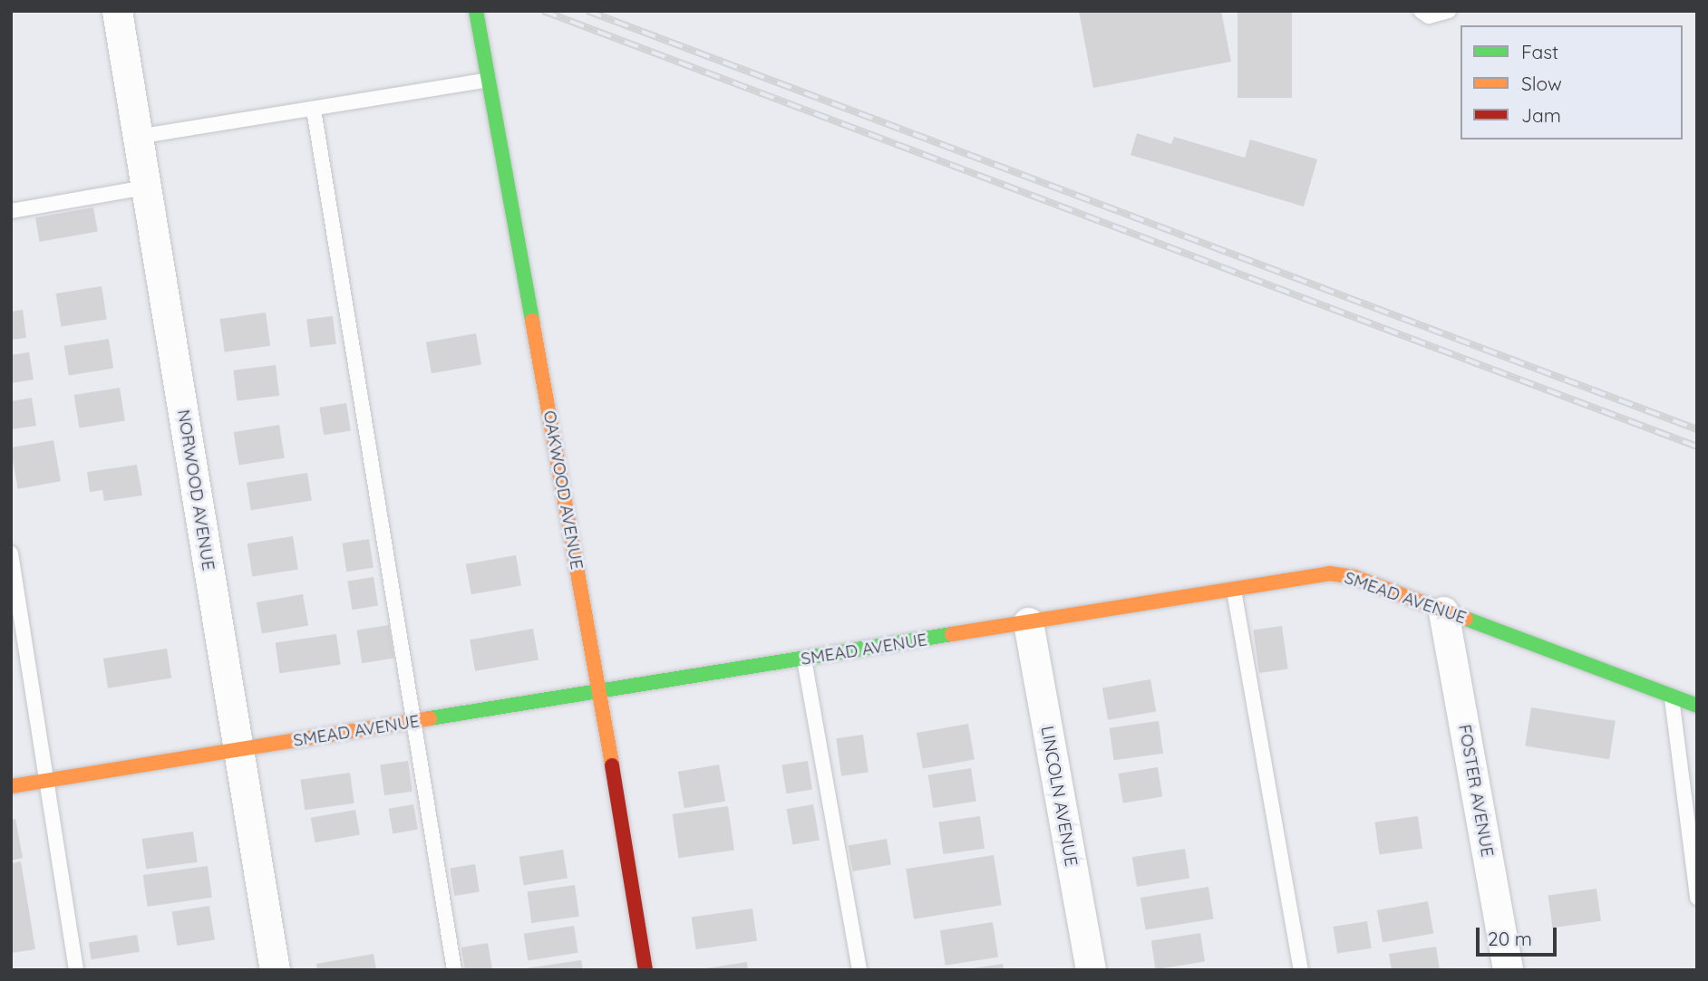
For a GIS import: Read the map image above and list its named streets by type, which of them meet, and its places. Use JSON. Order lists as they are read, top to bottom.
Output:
{
  "streets": {
    "street": [
      "NORWOOD AVENUE",
      "OAKWOOD AVENUE",
      "SMEAD AVENUE",
      "FOSTER AVENUE",
      "LINCOLN AVENUE"
    ]
  },
  "crossings": [
    ["NORWOOD AVENUE", "SMEAD AVENUE"],
    ["OAKWOOD AVENUE", "SMEAD AVENUE"],
    ["SMEAD AVENUE", "FOSTER AVENUE"],
    ["SMEAD AVENUE", "LINCOLN AVENUE"]
  ],
  "legend": ["Fast", "Slow", "Jam"],
  "scale_bar": "20 m"
}
